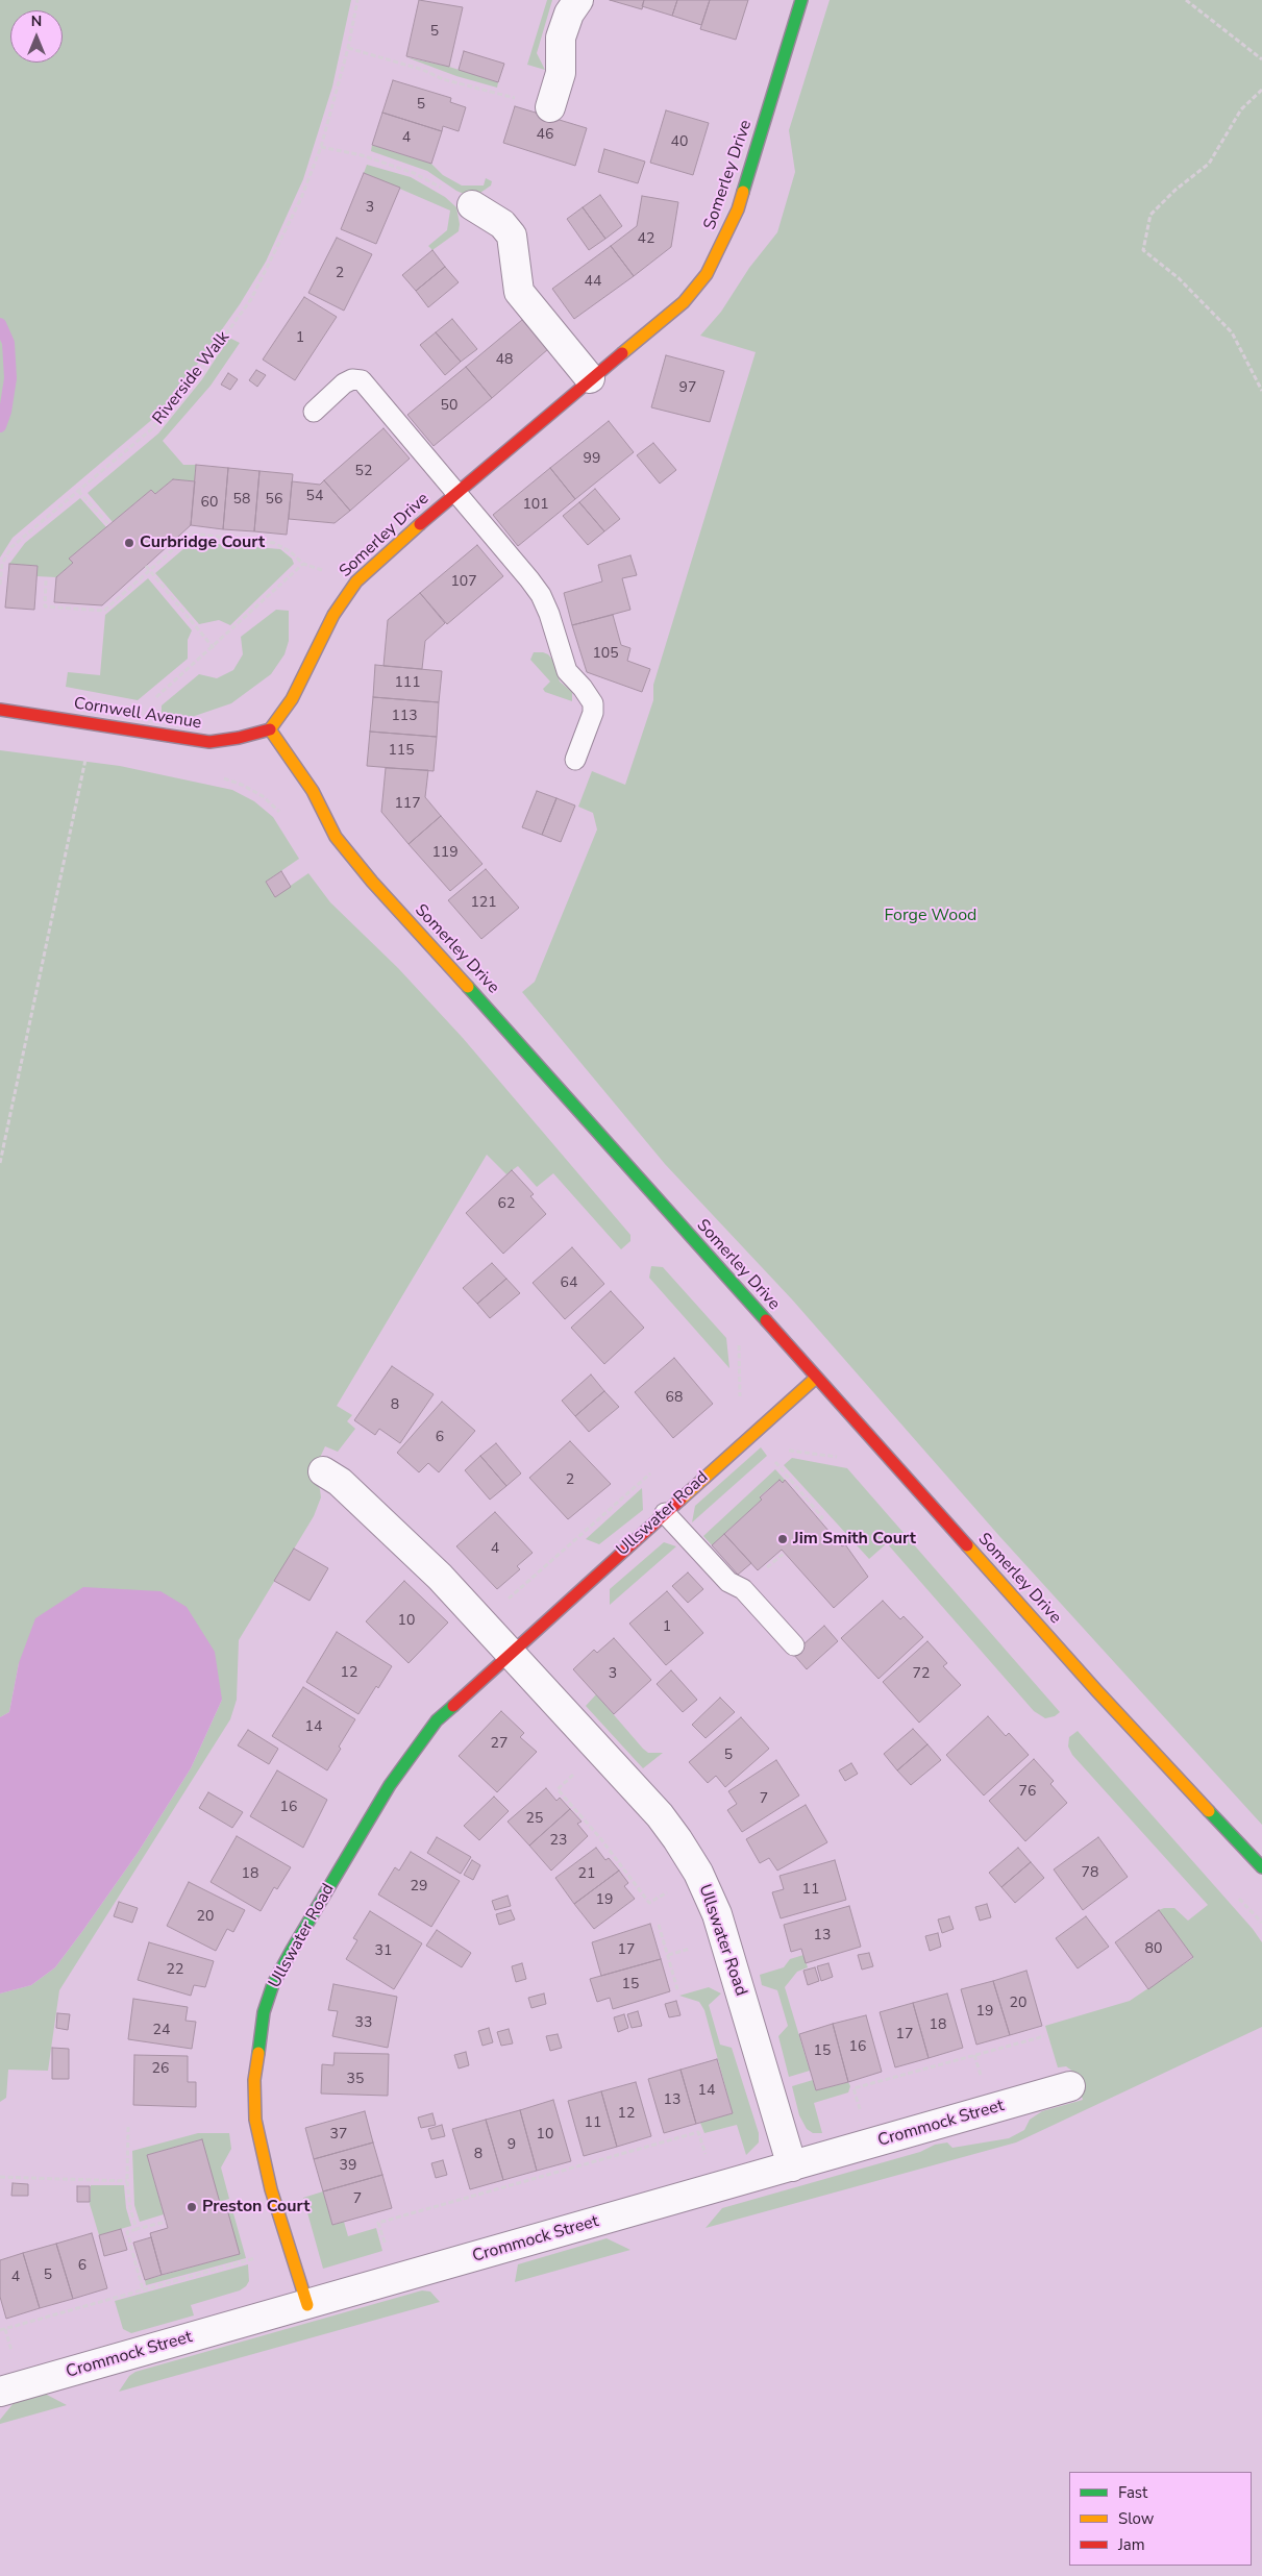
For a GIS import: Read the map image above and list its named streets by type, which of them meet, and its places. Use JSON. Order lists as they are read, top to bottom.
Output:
{
  "streets": {
    "street": [
      "Somerley Drive",
      "Cornwell Avenue",
      "Ullswater Road",
      "Crommock Street"
    ],
    "path": ["Riverside Walk"]
  },
  "crossings": [
    ["Somerley Drive", "Cornwell Avenue"],
    ["Somerley Drive", "Ullswater Road"],
    ["Ullswater Road", "Crommock Street"]
  ],
  "parks": ["Forge Wood"],
  "places": ["Curbridge Court", "Jim Smith Court", "Preston Court"],
  "house_numbers": [
    "5",
    "5",
    "46",
    "4",
    "40",
    "3",
    "42",
    "2",
    "44",
    "1",
    "48",
    "97",
    "50",
    "99",
    "52",
    "54",
    "58",
    "56",
    "60",
    "101",
    "107",
    "105",
    "111",
    "113",
    "115",
    "117",
    "119",
    "121",
    "62",
    "64",
    "68",
    "8",
    "6",
    "2",
    "4",
    "10",
    "1",
    "12",
    "3",
    "72",
    "14",
    "27",
    "5",
    "76",
    "7",
    "16",
    "25",
    "23",
    "78",
    "18",
    "21",
    "29",
    "11",
    "19",
    "20",
    "13",
    "80",
    "17",
    "31",
    "22",
    "15",
    "20",
    "19",
    "33",
    "18",
    "24",
    "17",
    "16",
    "15",
    "26",
    "35",
    "14",
    "13",
    "12",
    "11",
    "37",
    "10",
    "9",
    "8",
    "39",
    "7",
    "6",
    "5",
    "4"
  ],
  "legend": ["Fast", "Slow", "Jam"],
  "north": "top"
}
